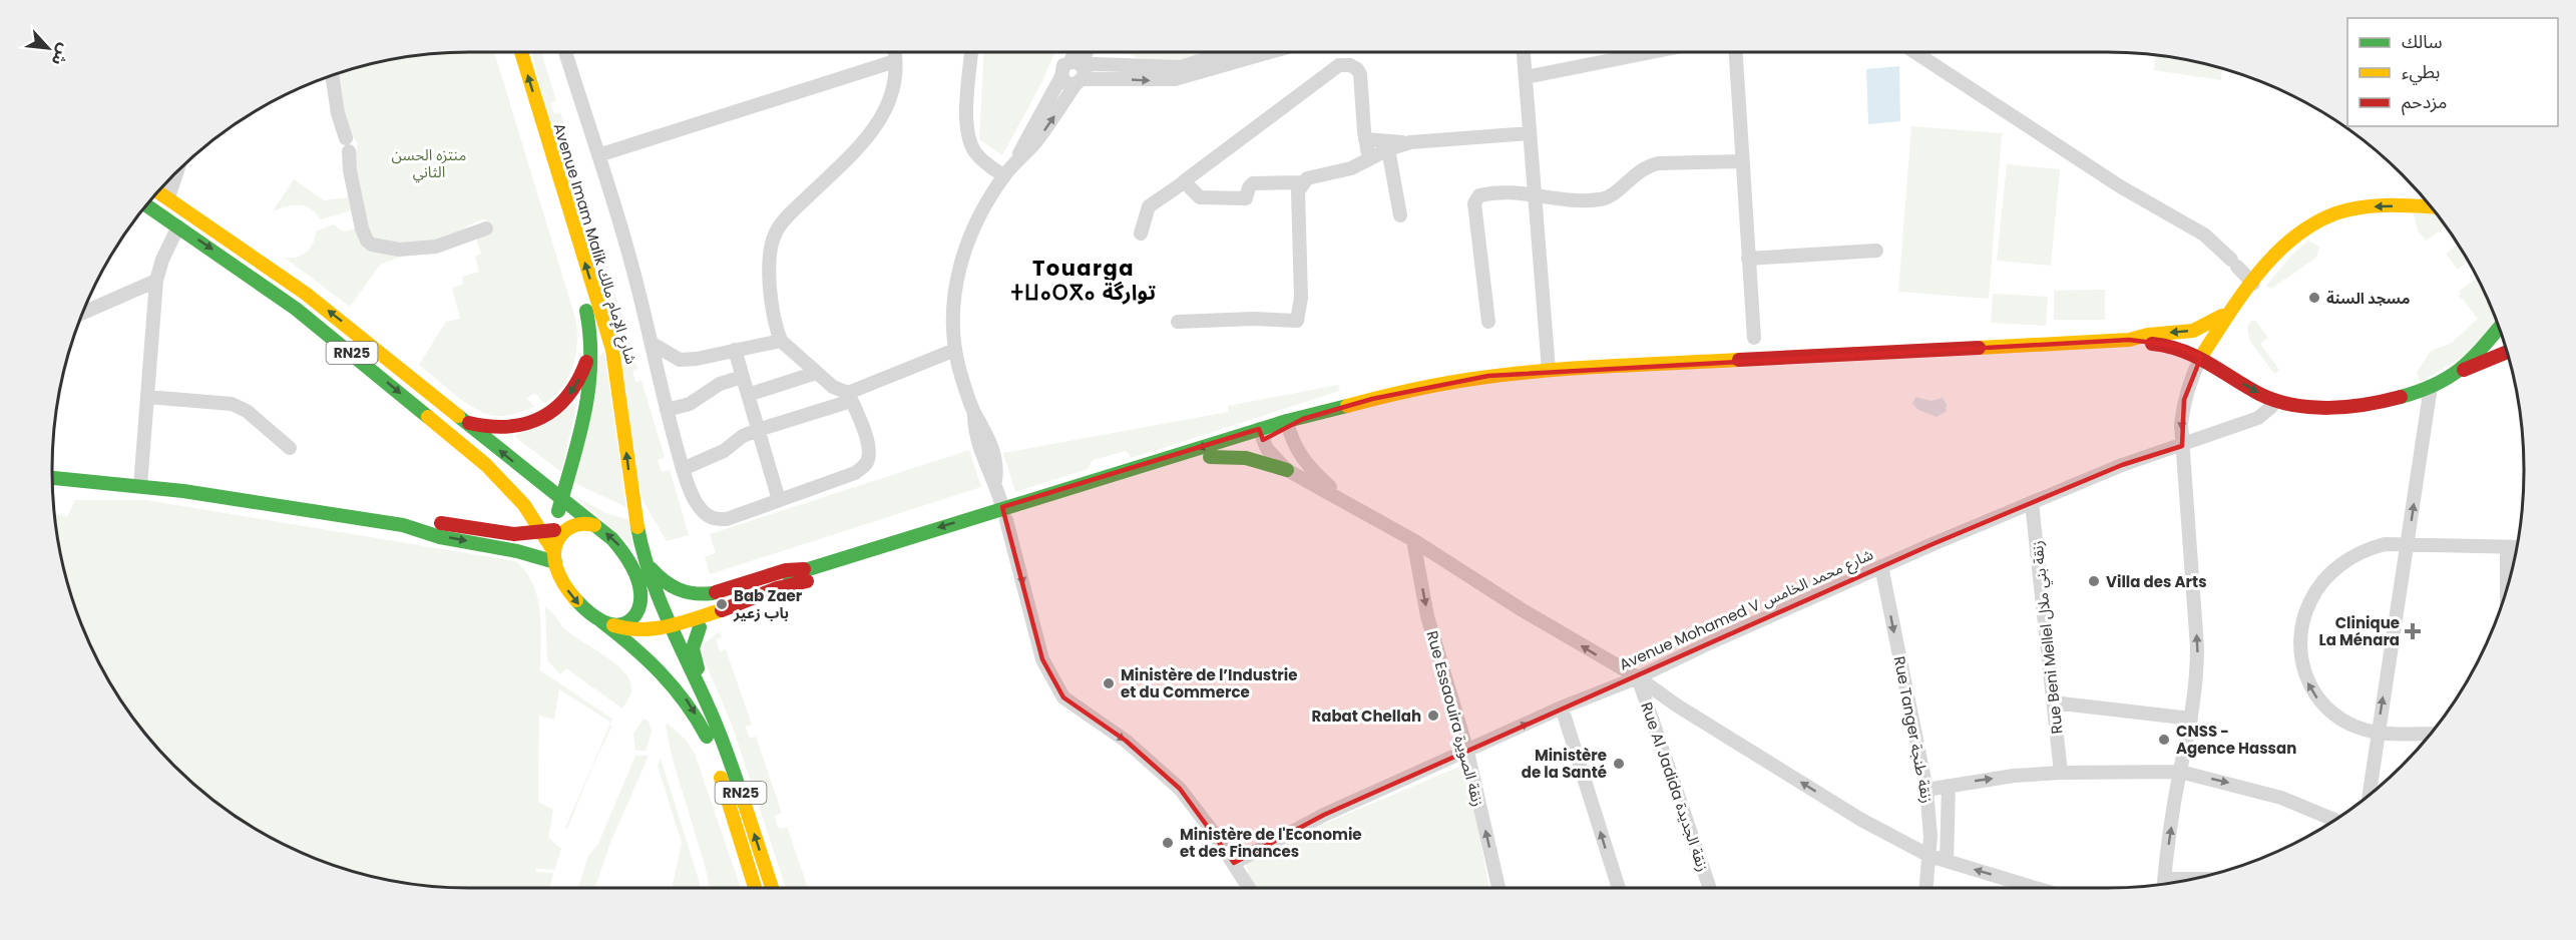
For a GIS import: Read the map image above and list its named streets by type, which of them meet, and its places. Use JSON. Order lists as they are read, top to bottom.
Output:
{
  "streets": {
    "main road": ["Avenue Imam Malik شارع الإمام مالك", "RN25"],
    "street": [
      "Avenue Mohamed V شارع محمد الخامس",
      "Rue Beni Mellel زنقة بني ملال",
      "Rue Essaouira زنقة الصويرة",
      "Rue Tanger زنقة طنجة",
      "Rue Al Jadida زنقة الجديدة"
    ]
  },
  "crossings": [
    ["Avenue Imam Malik شارع الإمام مالك", "RN25"],
    ["Avenue Mohamed V شارع محمد الخامس", "Rue Beni Mellel زنقة بني ملال"],
    ["Avenue Mohamed V شارع محمد الخامس", "Rue Essaouira زنقة الصويرة"],
    ["Avenue Mohamed V شارع محمد الخامس", "Rue Tanger زنقة طنجة"],
    ["Avenue Mohamed V شارع محمد الخامس", "Rue Al Jadida زنقة الجديدة"]
  ],
  "one_way": ["Rue Tanger زنقة طنجة"],
  "districts": ["Touarga ⵜⵡⴰⵔⴳⴰ توارگة"],
  "parks": ["منتزه الحسن الثاني"],
  "places": {
    "other": [
      "مسجد السنة",
      "Villa des Arts",
      "Bab Zaer باب زعير",
      "Ministère de l’Industrie et du Commerce",
      "Rabat Chellah",
      "CNSS - Agence Hassan",
      "Ministère de la Santé",
      "Ministère de l'Economie et des Finances"
    ],
    "health": ["Clinique La Ménara"]
  },
  "legend": ["سالك", "بطيء", "مزدحم"],
  "north": "bottom right"
}
